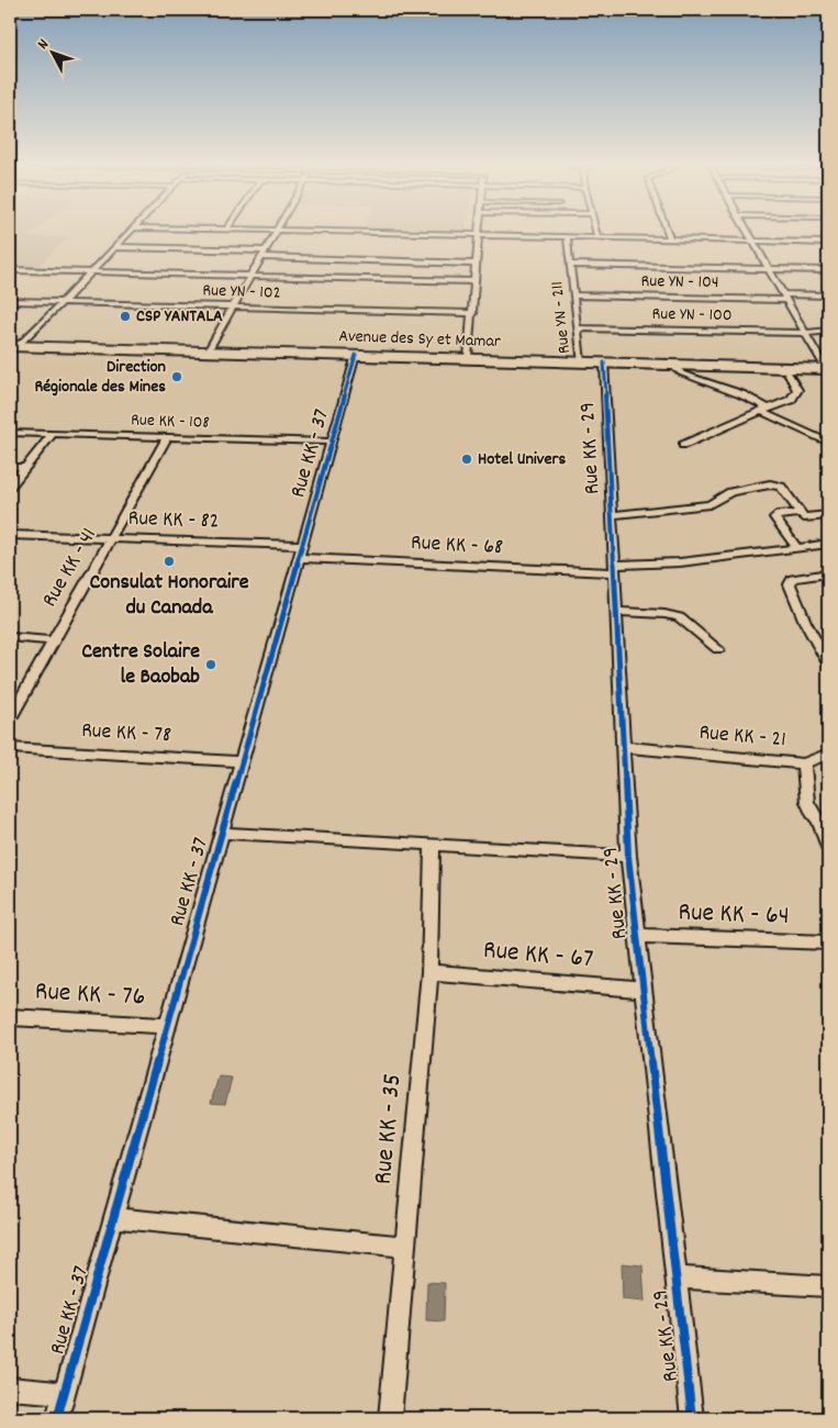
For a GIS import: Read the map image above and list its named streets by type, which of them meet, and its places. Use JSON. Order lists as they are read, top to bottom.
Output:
{
  "streets": {
    "highway": ["Avenue des Sy et Mamar"],
    "street": [
      "Rue YN - 104",
      "Rue YN - 102",
      "Rue YN - 100",
      "Rue YN - 211",
      "Rue KK - 108",
      "Rue KK - 29",
      "Rue KK - 37",
      "Rue KK - 82",
      "Rue KK - 68",
      "Rue KK - 41",
      "Rue KK - 78",
      "Rue KK - 21",
      "Rue KK - 64",
      "Rue KK - 67",
      "Rue KK - 76",
      "Rue KK - 35"
    ]
  },
  "crossings": [
    ["Rue YN - 104", "Rue YN - 211"],
    ["Rue YN - 100", "Rue YN - 211"],
    ["Rue YN - 211", "Avenue des Sy et Mamar"],
    ["Avenue des Sy et Mamar", "Rue KK - 29"],
    ["Avenue des Sy et Mamar", "Rue KK - 37"],
    ["Rue KK - 108", "Rue KK - 37"],
    ["Rue KK - 108", "Rue KK - 41"],
    ["Rue KK - 29", "Rue KK - 68"],
    ["Rue KK - 29", "Rue KK - 21"],
    ["Rue KK - 29", "Rue KK - 64"],
    ["Rue KK - 29", "Rue KK - 67"],
    ["Rue KK - 37", "Rue KK - 82"],
    ["Rue KK - 37", "Rue KK - 68"],
    ["Rue KK - 37", "Rue KK - 78"],
    ["Rue KK - 37", "Rue KK - 76"],
    ["Rue KK - 82", "Rue KK - 68"],
    ["Rue KK - 82", "Rue KK - 41"],
    ["Rue KK - 67", "Rue KK - 35"]
  ],
  "places": [
    "CSP YANTALA",
    "Direction Régionale des Mines",
    "Hotel Univers",
    "Consulat Honoraire du Canada",
    "Centre Solaire le Baobab"
  ],
  "north": "top left"
}
